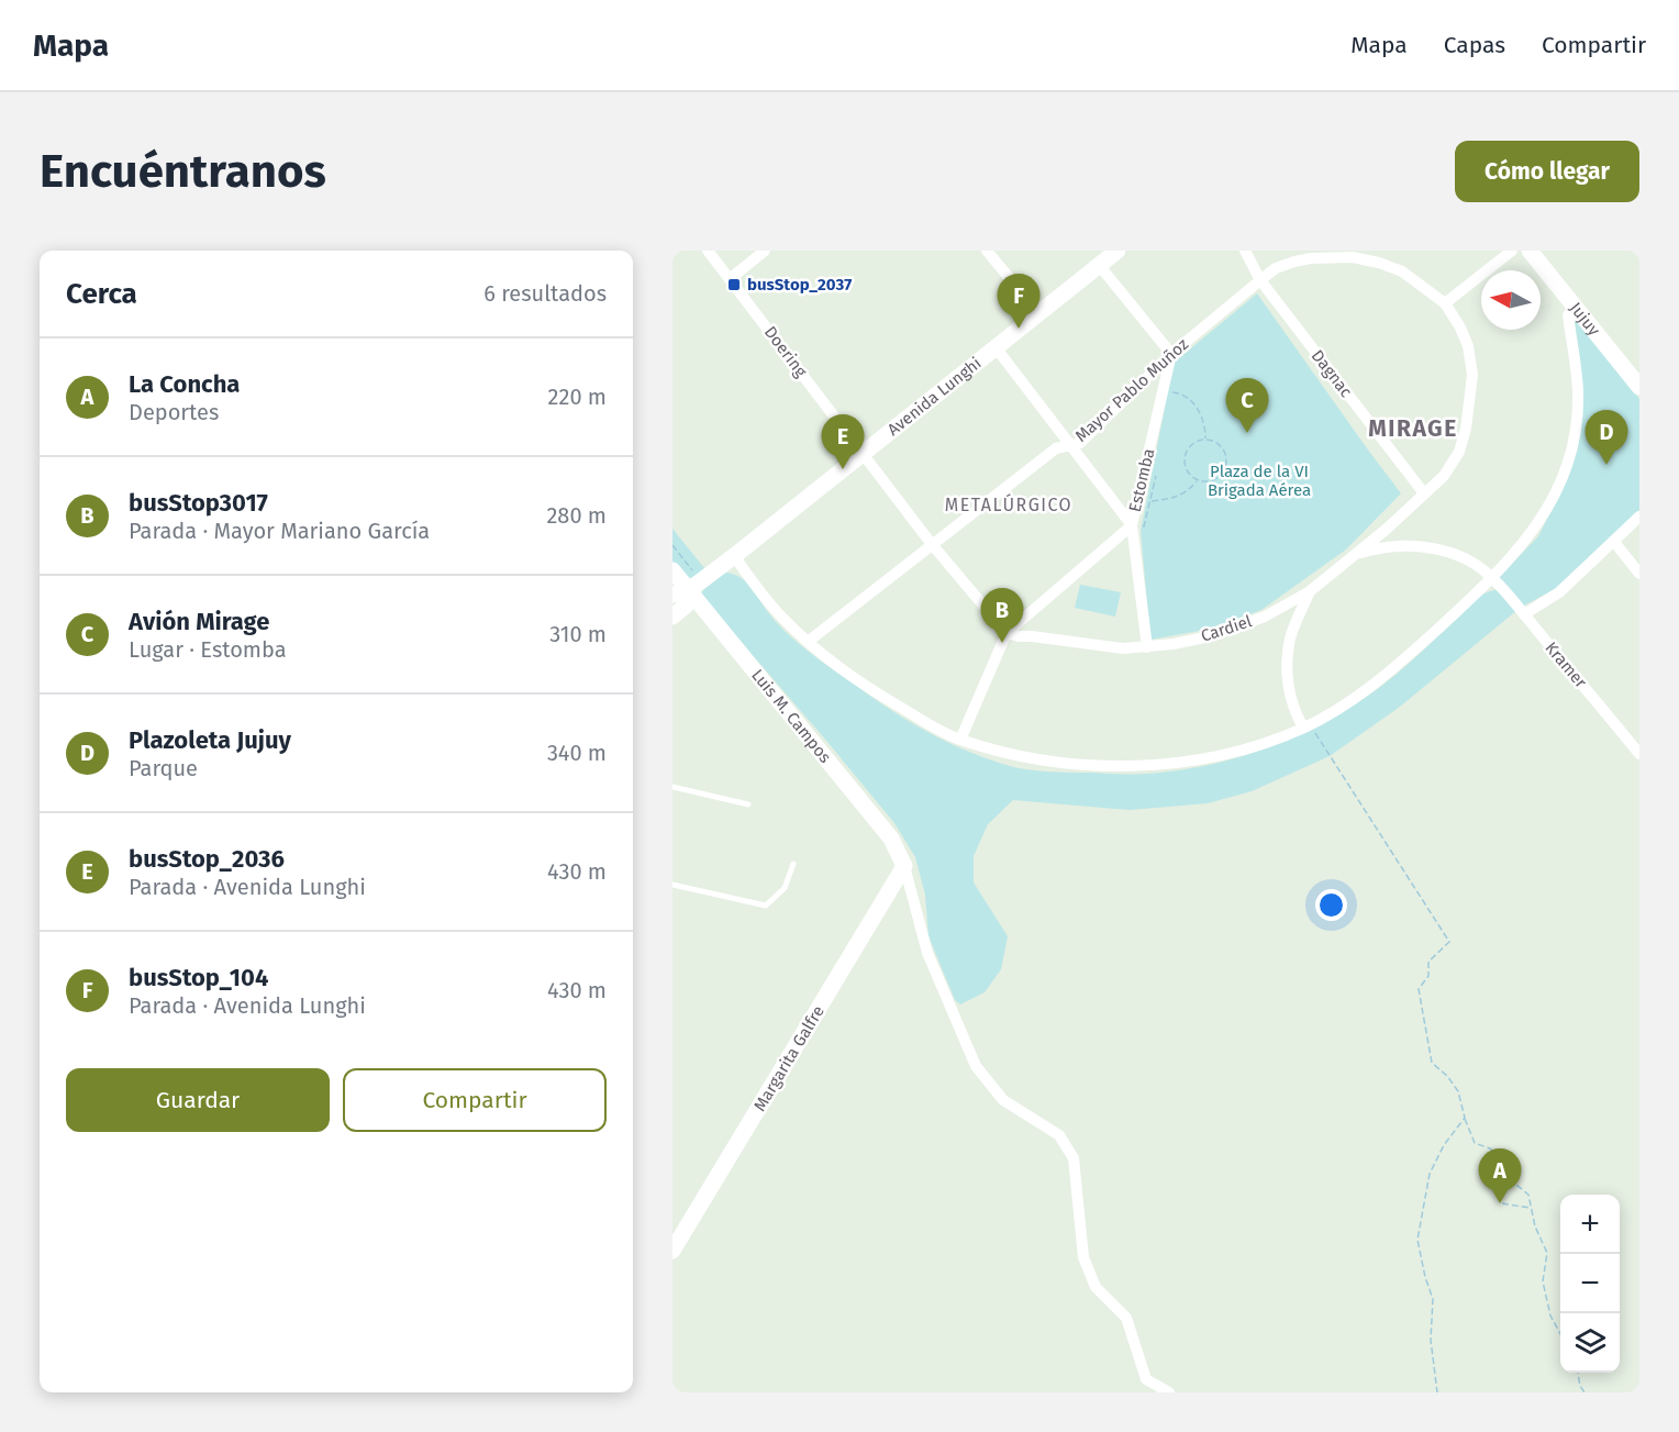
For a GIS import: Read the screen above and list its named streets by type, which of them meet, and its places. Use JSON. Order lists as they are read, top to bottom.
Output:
{
  "streets": {
    "street": [
      "Jujuy",
      "Doering",
      "Dagnac",
      "Mayor Pablo Muñoz",
      "Avenida Lunghi",
      "Estomba",
      "Cardiel",
      "Kramer",
      "Luis M. Campos",
      "Margarita Galfre"
    ]
  },
  "crossings": [
    ["Doering", "Avenida Lunghi"],
    ["Dagnac", "Mayor Pablo Muñoz"],
    ["Dagnac", "Cardiel"],
    ["Mayor Pablo Muñoz", "Estomba"],
    ["Mayor Pablo Muñoz", "Cardiel"],
    ["Avenida Lunghi", "Luis M. Campos"],
    ["Estomba", "Cardiel"],
    ["Cardiel", "Kramer"],
    ["Luis M. Campos", "Margarita Galfre"]
  ],
  "districts": ["MIRAGE", "METALÚRGICO"],
  "parks": ["Plaza de la VI Brigada Aérea"],
  "places": {
    "transit": ["busStop_2037"]
  },
  "north": "left",
  "page": {
    "header": "Mapa",
    "nav": ["Mapa", "Capas", "Compartir"],
    "buttons": [
      "Cómo llegar",
      ["Guardar", "Compartir"]
    ],
    "title": "Encuéntranos",
    "heading": ["Cerca", "6 resultados"],
    "pins": [
      "F",
      "C",
      "D",
      "E",
      "B",
      "A"
    ],
    "list": [
      {
        "mark": "A",
        "name": "La Concha",
        "note": "Deportes",
        "value": "220 m"
      },
      {
        "mark": "B",
        "name": "busStop3017",
        "note": "Parada · Mayor Mariano García",
        "value": "280 m"
      },
      {
        "mark": "C",
        "name": "Avión Mirage",
        "note": "Lugar · Estomba",
        "value": "310 m"
      },
      {
        "mark": "D",
        "name": "Plazoleta Jujuy",
        "note": "Parque",
        "value": "340 m"
      },
      {
        "mark": "E",
        "name": "busStop_2036",
        "note": "Parada · Avenida Lunghi",
        "value": "430 m"
      },
      {
        "mark": "F",
        "name": "busStop_104",
        "note": "Parada · Avenida Lunghi",
        "value": "430 m"
      }
    ],
    "map_buttons": ["+", "−"]
  }
}
